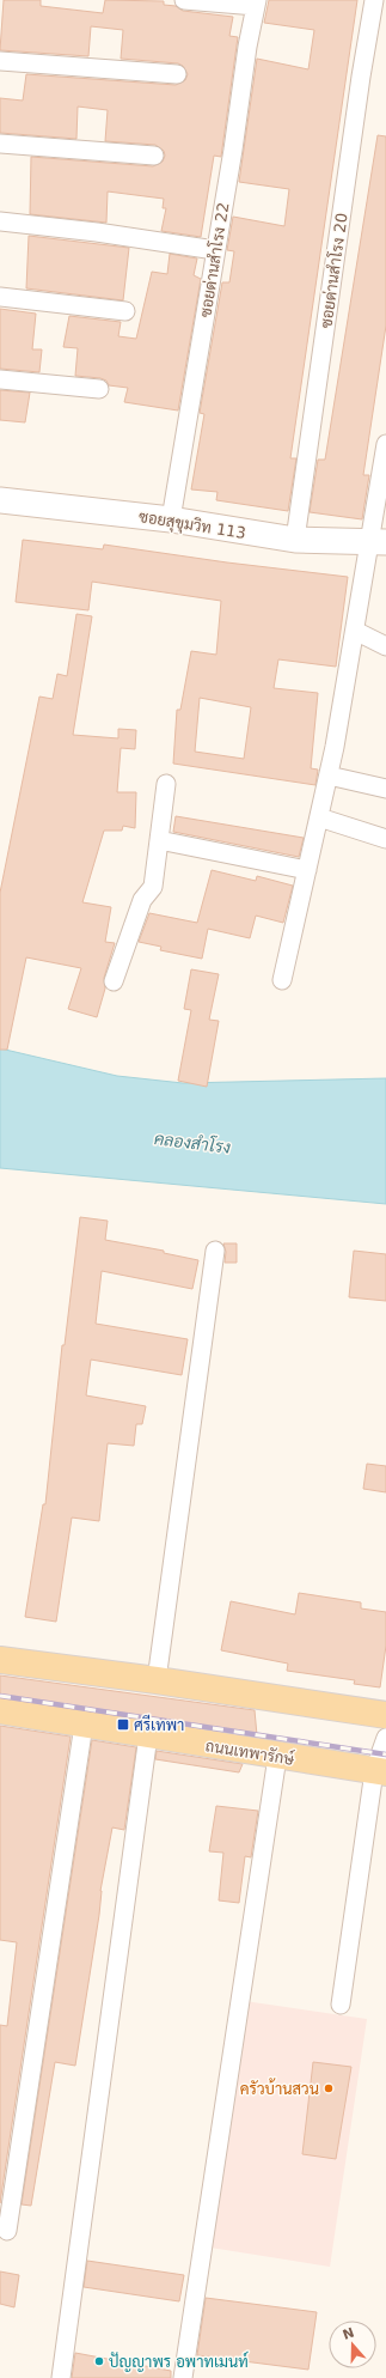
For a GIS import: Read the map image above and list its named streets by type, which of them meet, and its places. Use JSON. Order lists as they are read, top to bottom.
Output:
{
  "streets": {
    "main road": ["ซอยสุขุมวิท 113", "ถนนเทพารักษ์"],
    "street": ["ซอยด่านสำโรง 22", "ซอยด่านสำโรง 20"]
  },
  "crossings": [
    ["ซอยด่านสำโรง 22", "ซอยสุขุมวิท 113"],
    ["ซอยด่านสำโรง 20", "ซอยสุขุมวิท 113"]
  ],
  "water": ["คลองสำโรง"],
  "places": {
    "transit": ["ศรีเทพา"],
    "other": ["ครัวบ้านสวน", "ปัญญาพร อพาทเมนท์"]
  },
  "north": "top"
}
